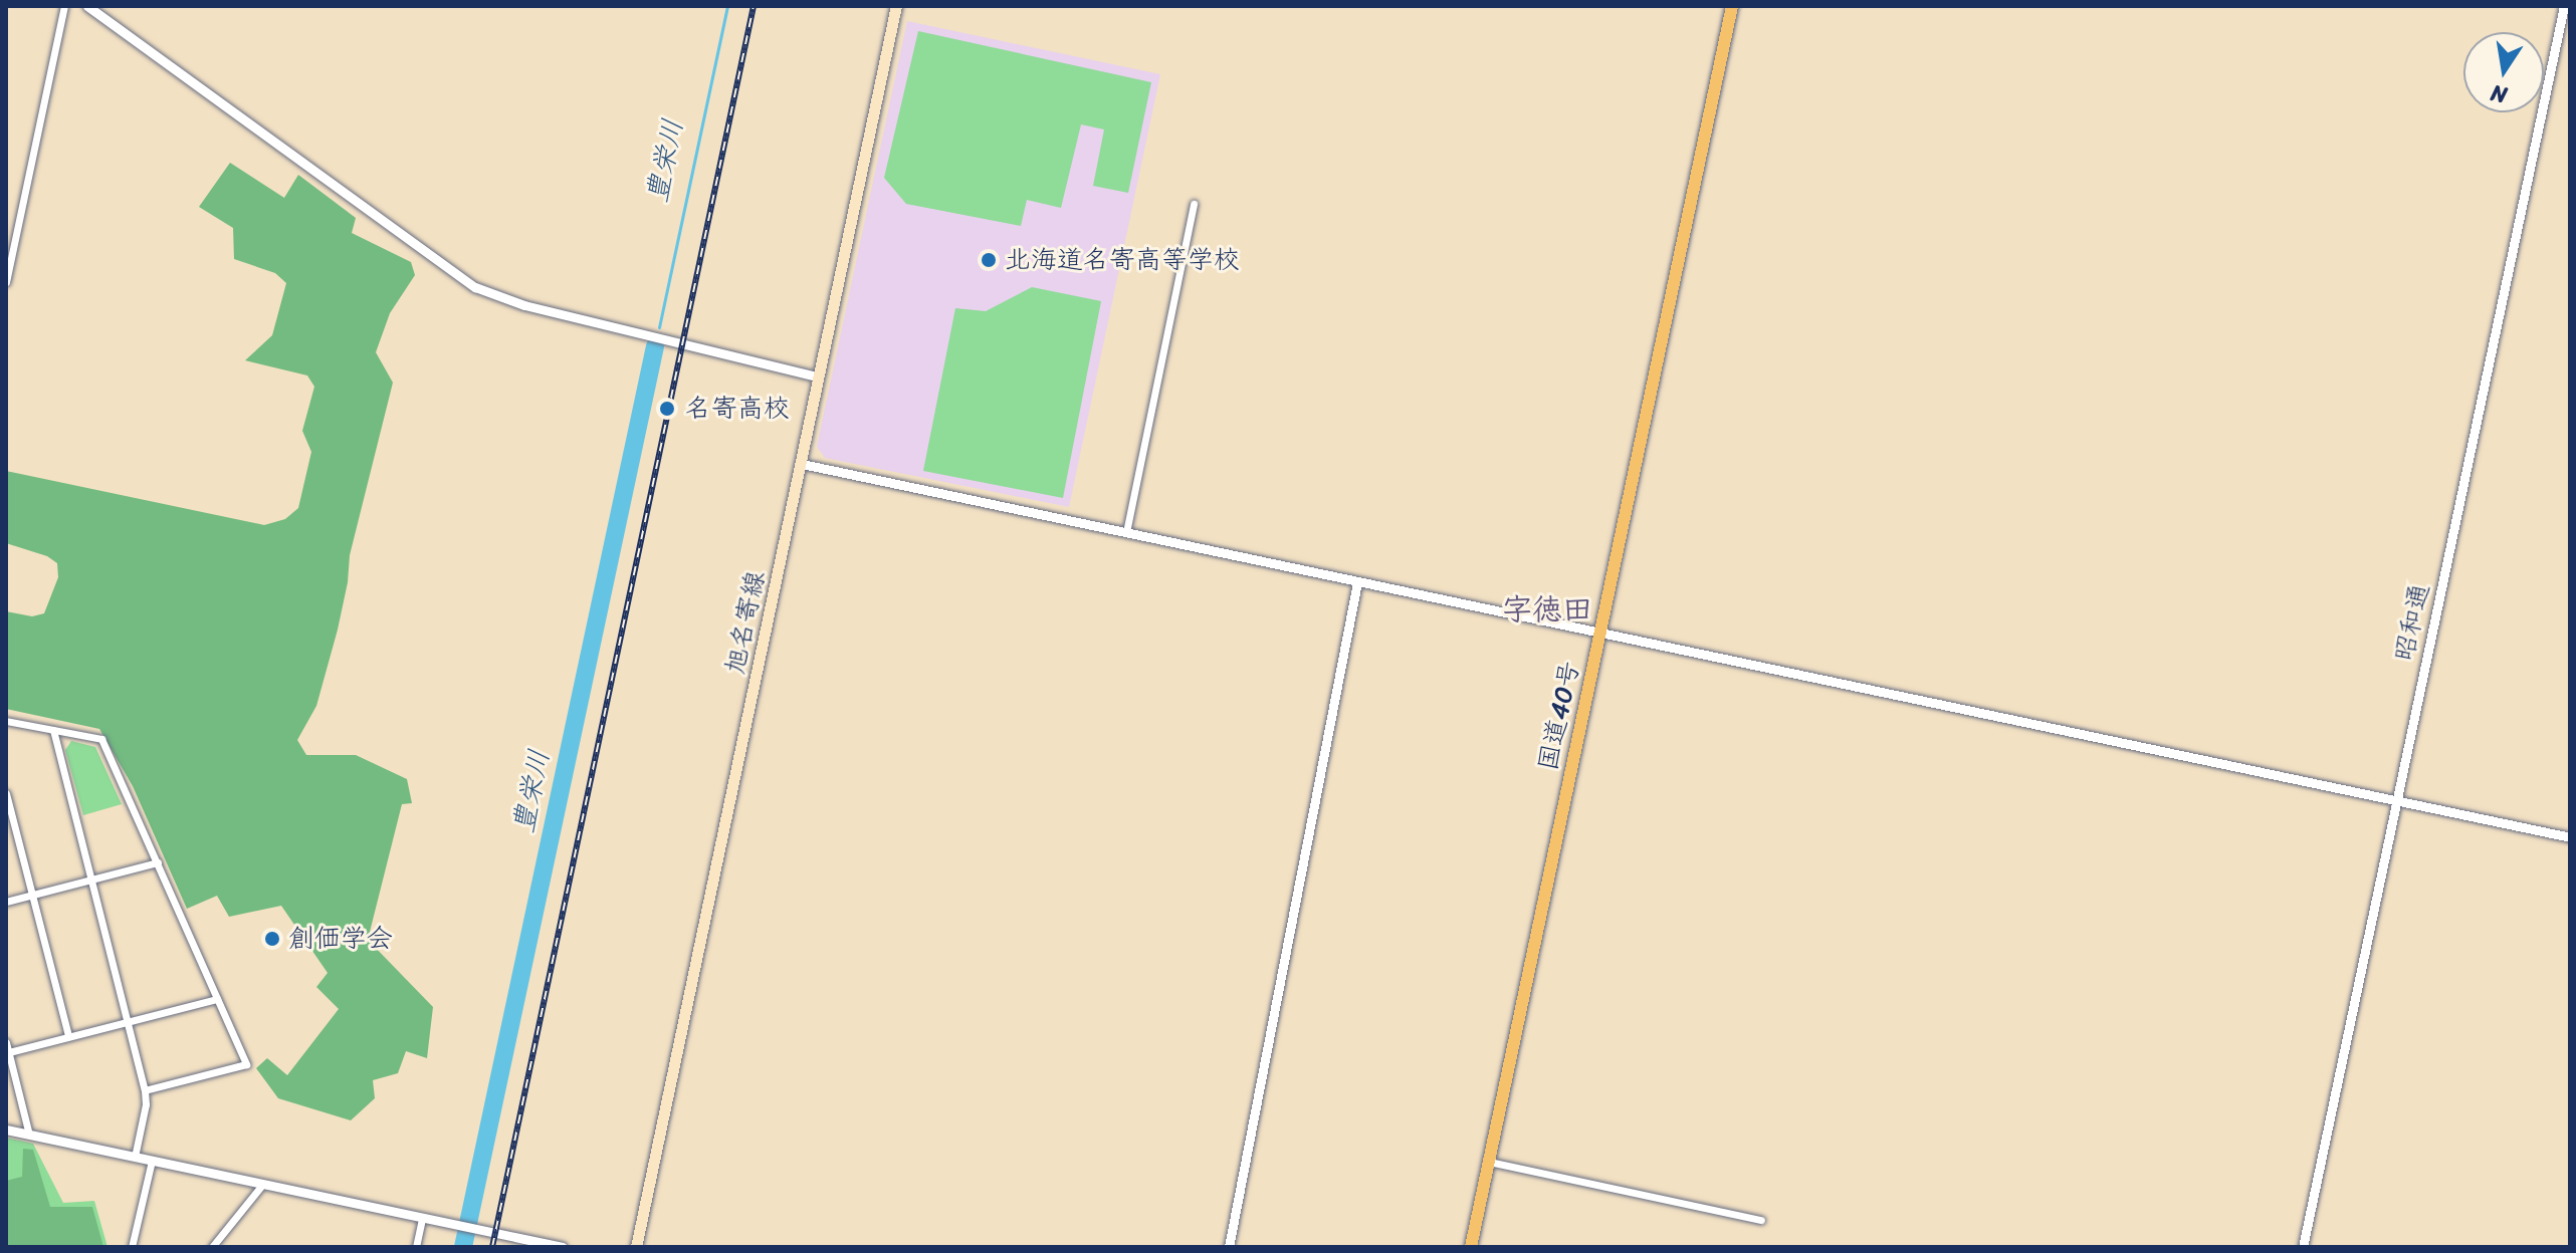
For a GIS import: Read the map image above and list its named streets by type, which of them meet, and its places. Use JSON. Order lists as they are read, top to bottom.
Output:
{
  "streets": {
    "highway": ["国道40号"],
    "main road": ["旭名寄線"],
    "street": ["昭和通"]
  },
  "districts": ["字徳田"],
  "water": ["豊栄川"],
  "places": ["北海道名寄高等学校", "名寄高校", "創価学会"],
  "north": "bottom"
}
